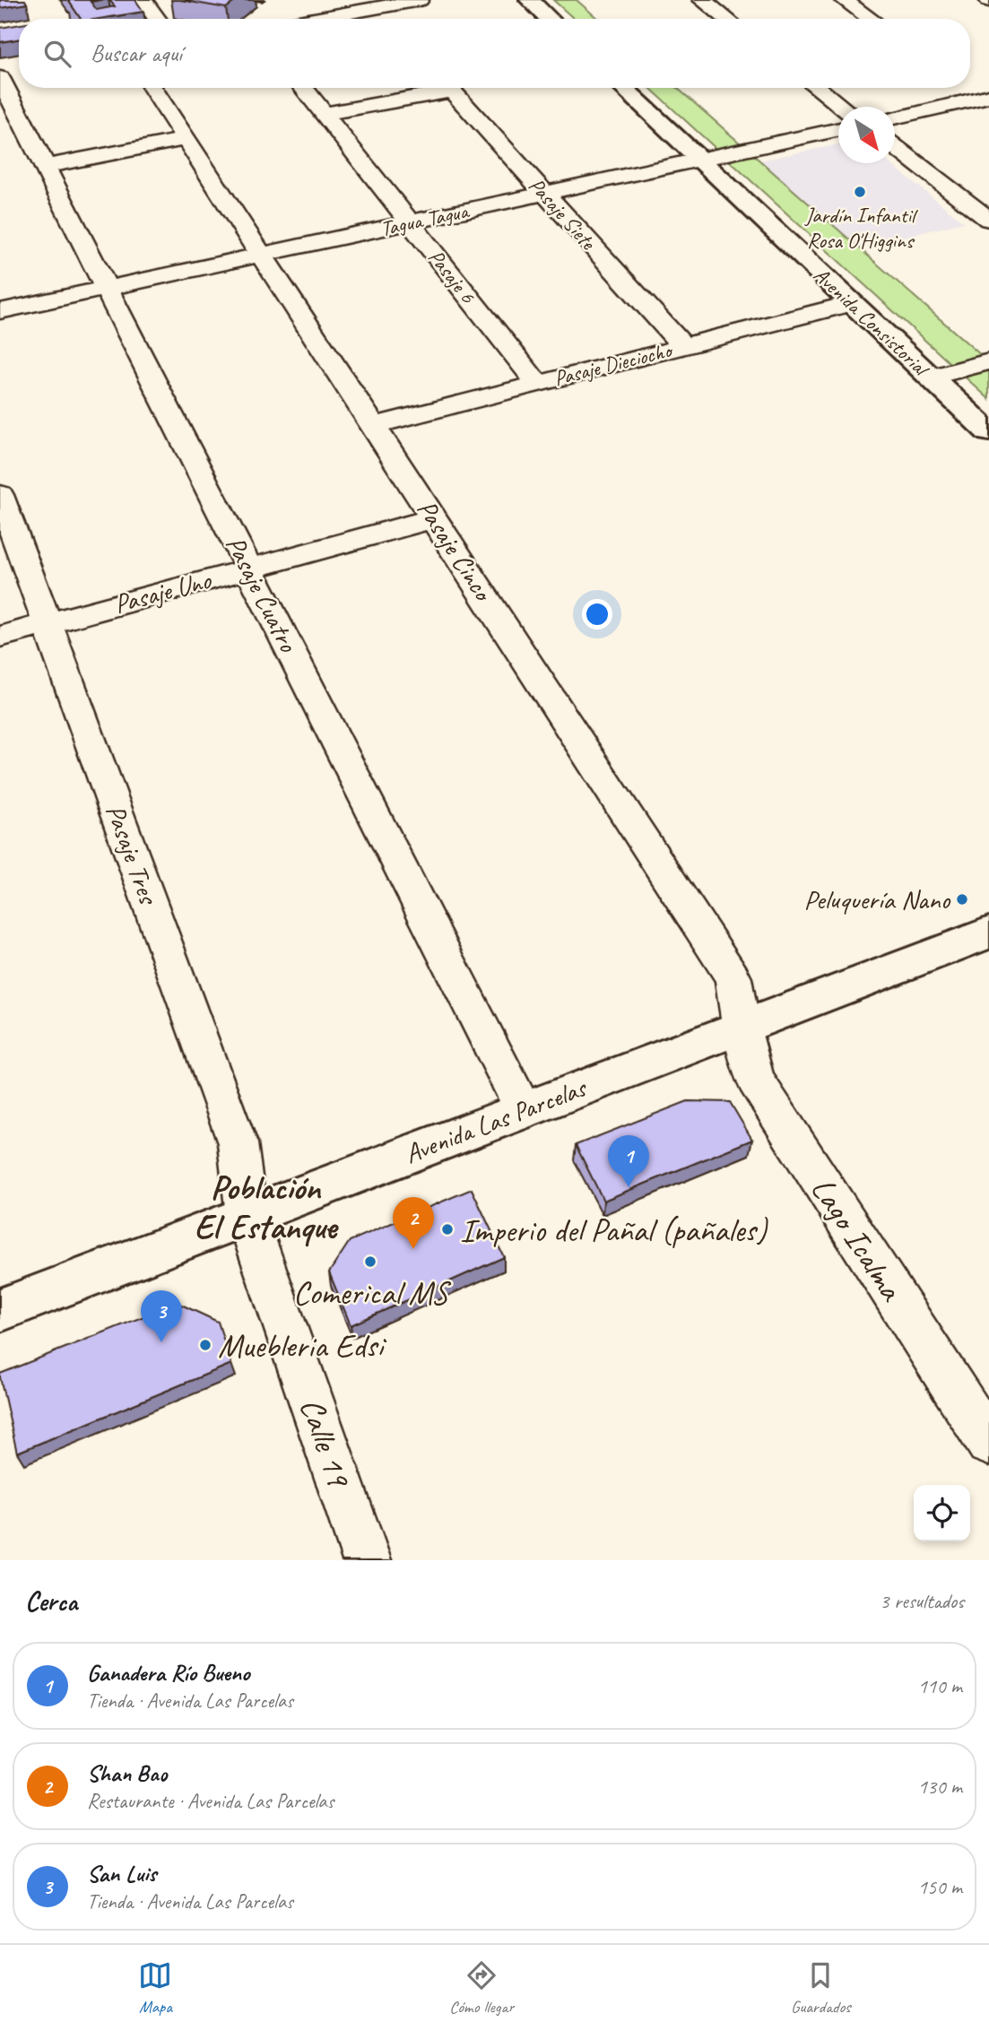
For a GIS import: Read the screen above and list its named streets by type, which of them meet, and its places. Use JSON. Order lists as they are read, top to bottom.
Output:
{
  "streets": {
    "street": [
      "Pasaje Siete",
      "Tagua Tagua",
      "Pasaje 6",
      "Avenida Consistorial",
      "Pasaje Dieciocho",
      "Pasaje Cinco",
      "Pasaje Uno",
      "Pasaje Cuatro",
      "Pasaje Tres",
      "Avenida Las Parcelas",
      "Lago Icalma",
      "Calle 19"
    ]
  },
  "crossings": [
    ["Pasaje Siete", "Tagua Tagua"],
    ["Pasaje Siete", "Pasaje Dieciocho"],
    ["Tagua Tagua", "Pasaje 6"],
    ["Tagua Tagua", "Avenida Consistorial"],
    ["Tagua Tagua", "Pasaje Cinco"],
    ["Tagua Tagua", "Pasaje Cuatro"],
    ["Pasaje 6", "Pasaje Dieciocho"],
    ["Avenida Consistorial", "Pasaje Dieciocho"],
    ["Pasaje Dieciocho", "Pasaje Cinco"],
    ["Pasaje Cinco", "Pasaje Uno"],
    ["Pasaje Cinco", "Avenida Las Parcelas"],
    ["Pasaje Cinco", "Lago Icalma"],
    ["Pasaje Uno", "Pasaje Cuatro"],
    ["Pasaje Uno", "Pasaje Tres"],
    ["Pasaje Cuatro", "Avenida Las Parcelas"],
    ["Pasaje Tres", "Avenida Las Parcelas"],
    ["Pasaje Tres", "Calle 19"],
    ["Avenida Las Parcelas", "Lago Icalma"],
    ["Avenida Las Parcelas", "Calle 19"]
  ],
  "districts": ["Población El Estanque"],
  "places": [
    "Jardín Infantil Rosa O'Higgins",
    "Peluquería Nano",
    "Imperio del Pañal (pañales)",
    "Comerical MS",
    "Muebleria Edsi"
  ],
  "north": "bottom right",
  "page": {
    "search": "Buscar aquí",
    "pins": ["1", "2", "3"],
    "heading": ["Cerca", "3 resultados"],
    "list": [
      {
        "mark": "1",
        "name": "Ganadera Río Bueno",
        "note": "Tienda · Avenida Las Parcelas",
        "value": "110 m"
      },
      {
        "mark": "2",
        "name": "Shan Bao",
        "note": "Restaurante · Avenida Las Parcelas",
        "value": "130 m"
      },
      {
        "mark": "3",
        "name": "San Luis",
        "note": "Tienda · Avenida Las Parcelas",
        "value": "150 m"
      }
    ],
    "nav": ["Mapa", "Cómo llegar", "Guardados"]
  }
}
